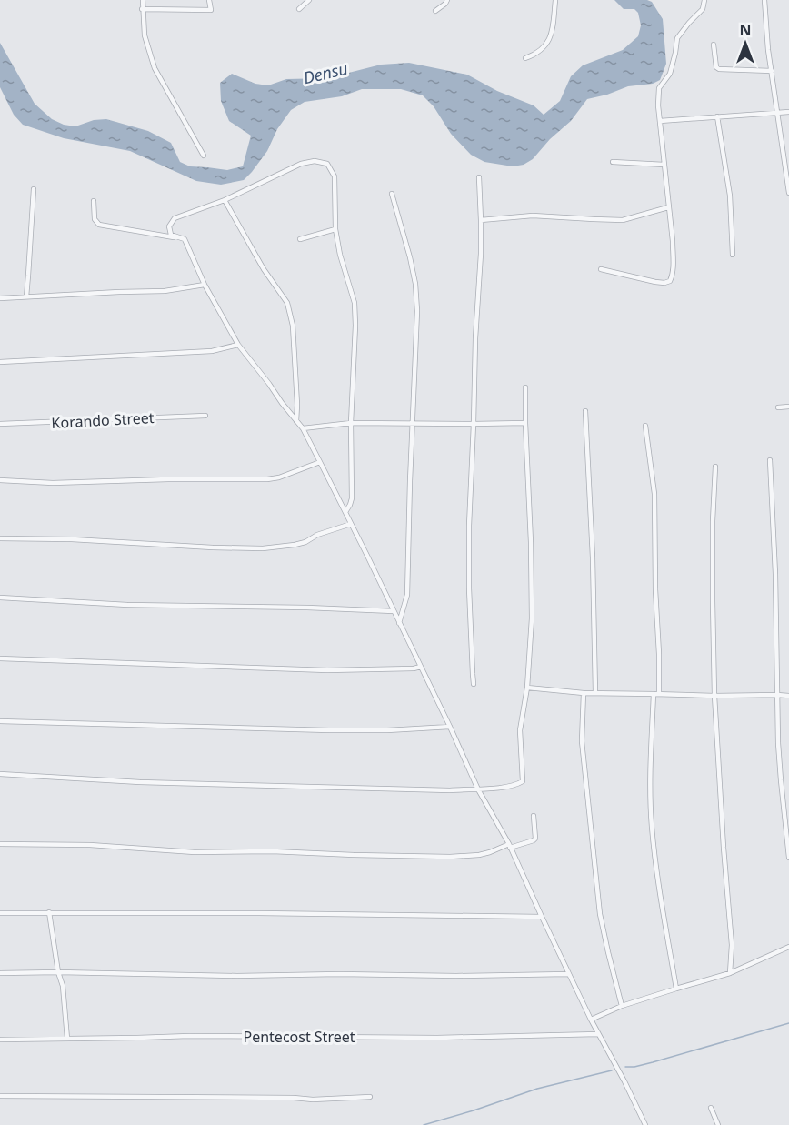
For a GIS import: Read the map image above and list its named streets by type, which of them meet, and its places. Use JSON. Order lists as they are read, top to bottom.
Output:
{
  "streets": {
    "street": ["Korando Street", "Pentecost Street"]
  },
  "water": ["Densu"],
  "north": "top"
}
